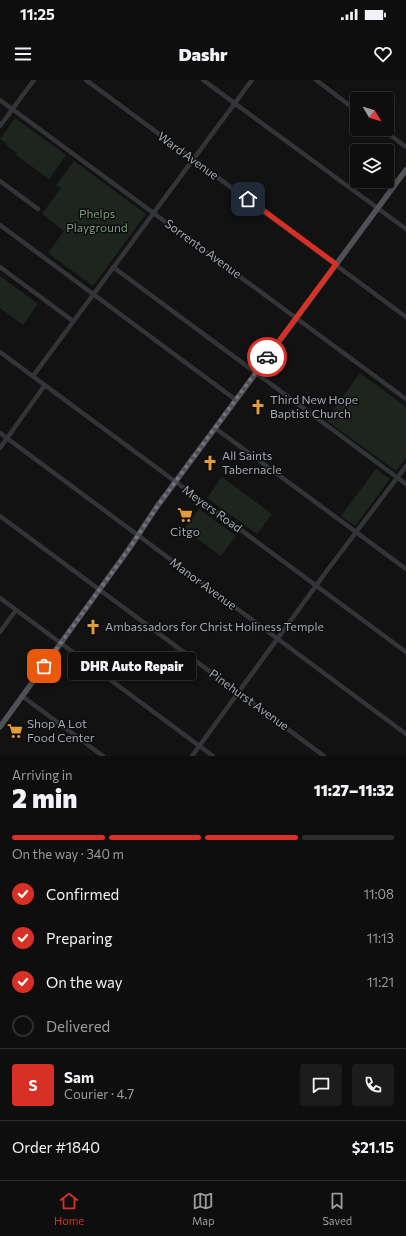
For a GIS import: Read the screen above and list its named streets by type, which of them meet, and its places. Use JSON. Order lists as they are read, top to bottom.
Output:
{
  "streets": {
    "street": [
      "Ward Avenue",
      "Sorrento Avenue",
      "Meyers Road",
      "Manor Avenue",
      "Pinehurst Avenue"
    ]
  },
  "parks": ["Phelps Playground"],
  "places": {
    "church": ["Third New Hope Baptist Church", "All Saints Tabernacle", "Ambassadors for Christ Holiness Temple"],
    "supermarket": ["Citgo", "Shop A Lot Food Center"],
    "other": ["DHR Auto Repair"]
  },
  "north": "bottom right",
  "page": {
    "status": "11:25",
    "header": "Dashr",
    "bubble": "DHR Auto Repair",
    "heading": ["2 min", "Arriving in", "11:27–11:32"],
    "panel": [
      "Sam",
      "Courier · 4.7",
      "Order #1840",
      "$21.15"
    ],
    "bar": "On the way · 340 m",
    "list": [
      ["Confirmed", "11:08"],
      ["Preparing", "11:13"],
      ["On the way", "11:21"],
      "Delivered"
    ],
    "round": "S",
    "tabs": ["Home", "Map", "Saved"]
  }
}
